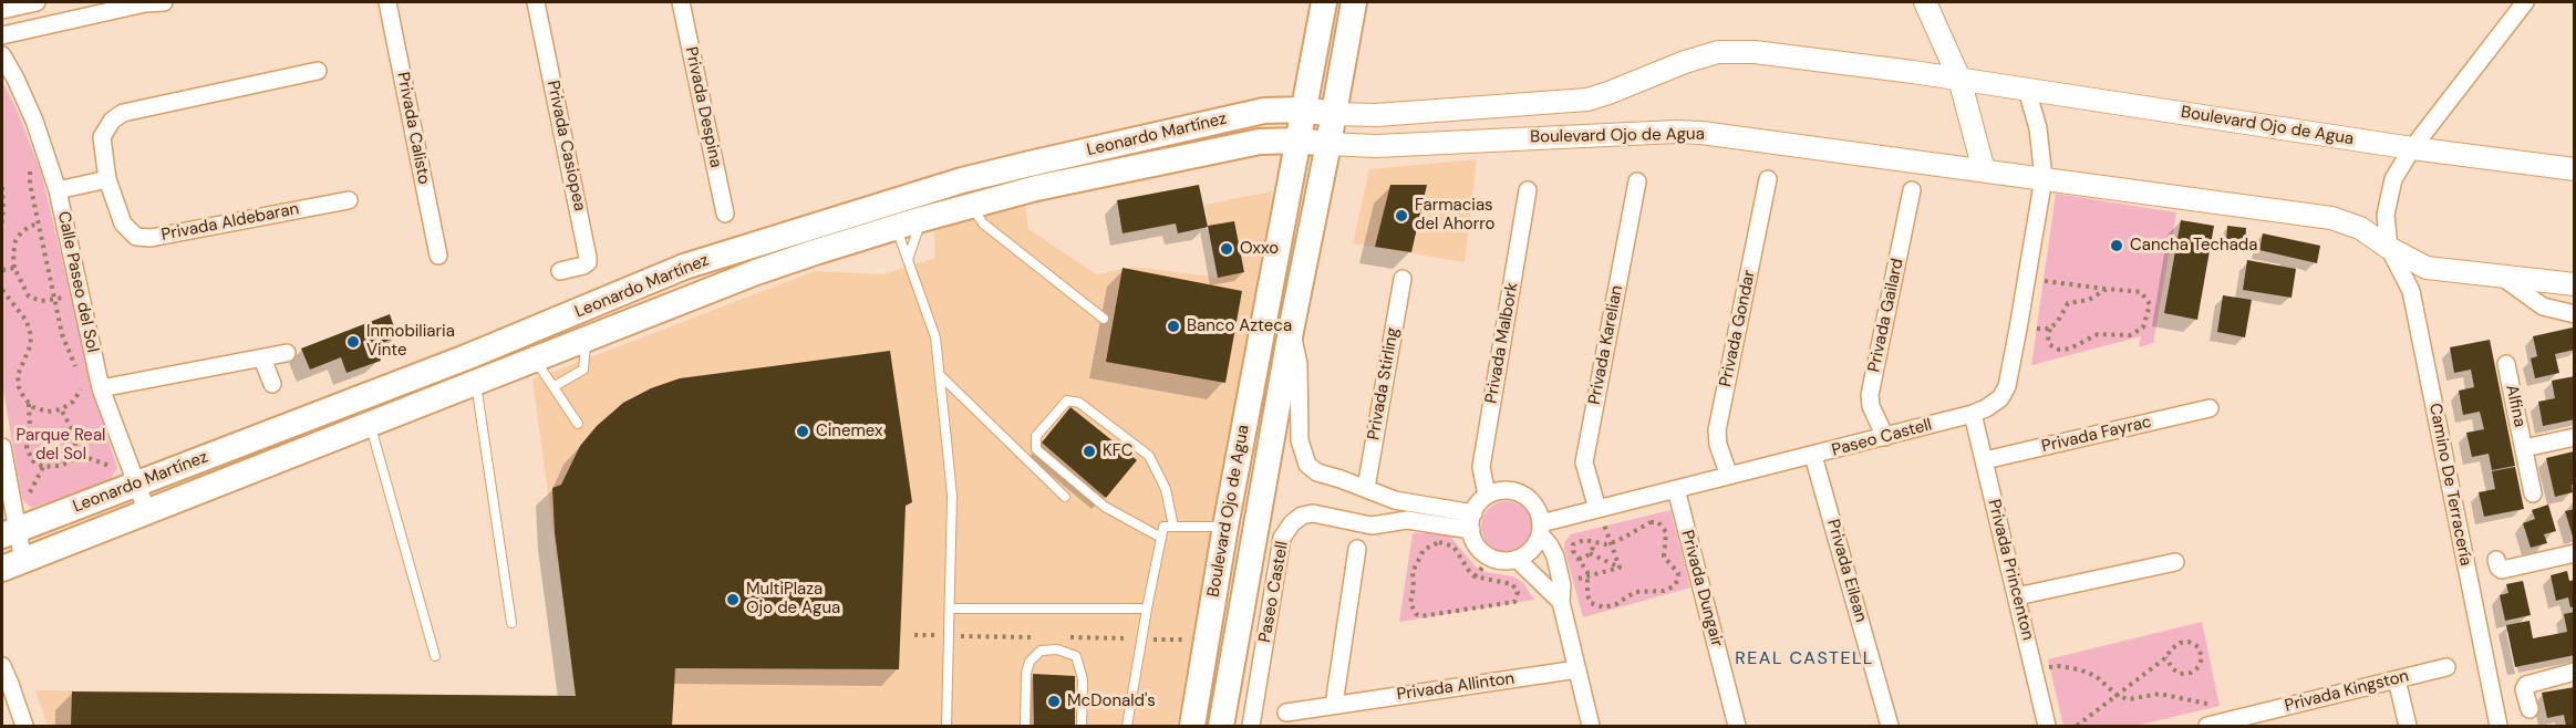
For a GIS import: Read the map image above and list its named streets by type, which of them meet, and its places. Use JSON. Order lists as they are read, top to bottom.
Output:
{
  "streets": {
    "main road": ["Boulevard Ojo de Agua", "Leonardo Martínez"],
    "street": [
      "Privada Despina",
      "Privada Calisto",
      "Privada Casiopea",
      "Privada Aldebaran",
      "Calle Paseo del Sol",
      "Privada Gailard",
      "Privada Gondar",
      "Privada Malbork",
      "Privada Karelian",
      "Privada Stirling",
      "Alfina",
      "Privada Fayrac",
      "Paseo Castell",
      "Camino De Terracería",
      "Privada Princenton",
      "Privada Eilean",
      "Privada Dungair",
      "Privada Allinton",
      "Privada Kingston"
    ]
  },
  "crossings": [
    ["Boulevard Ojo de Agua", "Leonardo Martínez"],
    ["Boulevard Ojo de Agua", "Paseo Castell"],
    ["Boulevard Ojo de Agua", "Camino De Terracería"],
    ["Leonardo Martínez", "Calle Paseo del Sol"],
    ["Privada Gailard", "Paseo Castell"],
    ["Privada Gondar", "Paseo Castell"],
    ["Privada Malbork", "Paseo Castell"],
    ["Privada Karelian", "Paseo Castell"],
    ["Privada Fayrac", "Privada Princenton"],
    ["Paseo Castell", "Privada Princenton"],
    ["Paseo Castell", "Privada Eilean"],
    ["Paseo Castell", "Privada Dungair"]
  ],
  "districts": ["REAL CASTELL"],
  "parks": ["Parque Real del Sol"],
  "places": [
    "Farmacias del Ahorro",
    "Cancha Techada",
    "Oxxo",
    "Banco Azteca",
    "Inmobiliaria Vinte",
    "Cinemex",
    "KFC",
    "MultiPlaza Ojo de Agua",
    "McDonald's"
  ]
}
